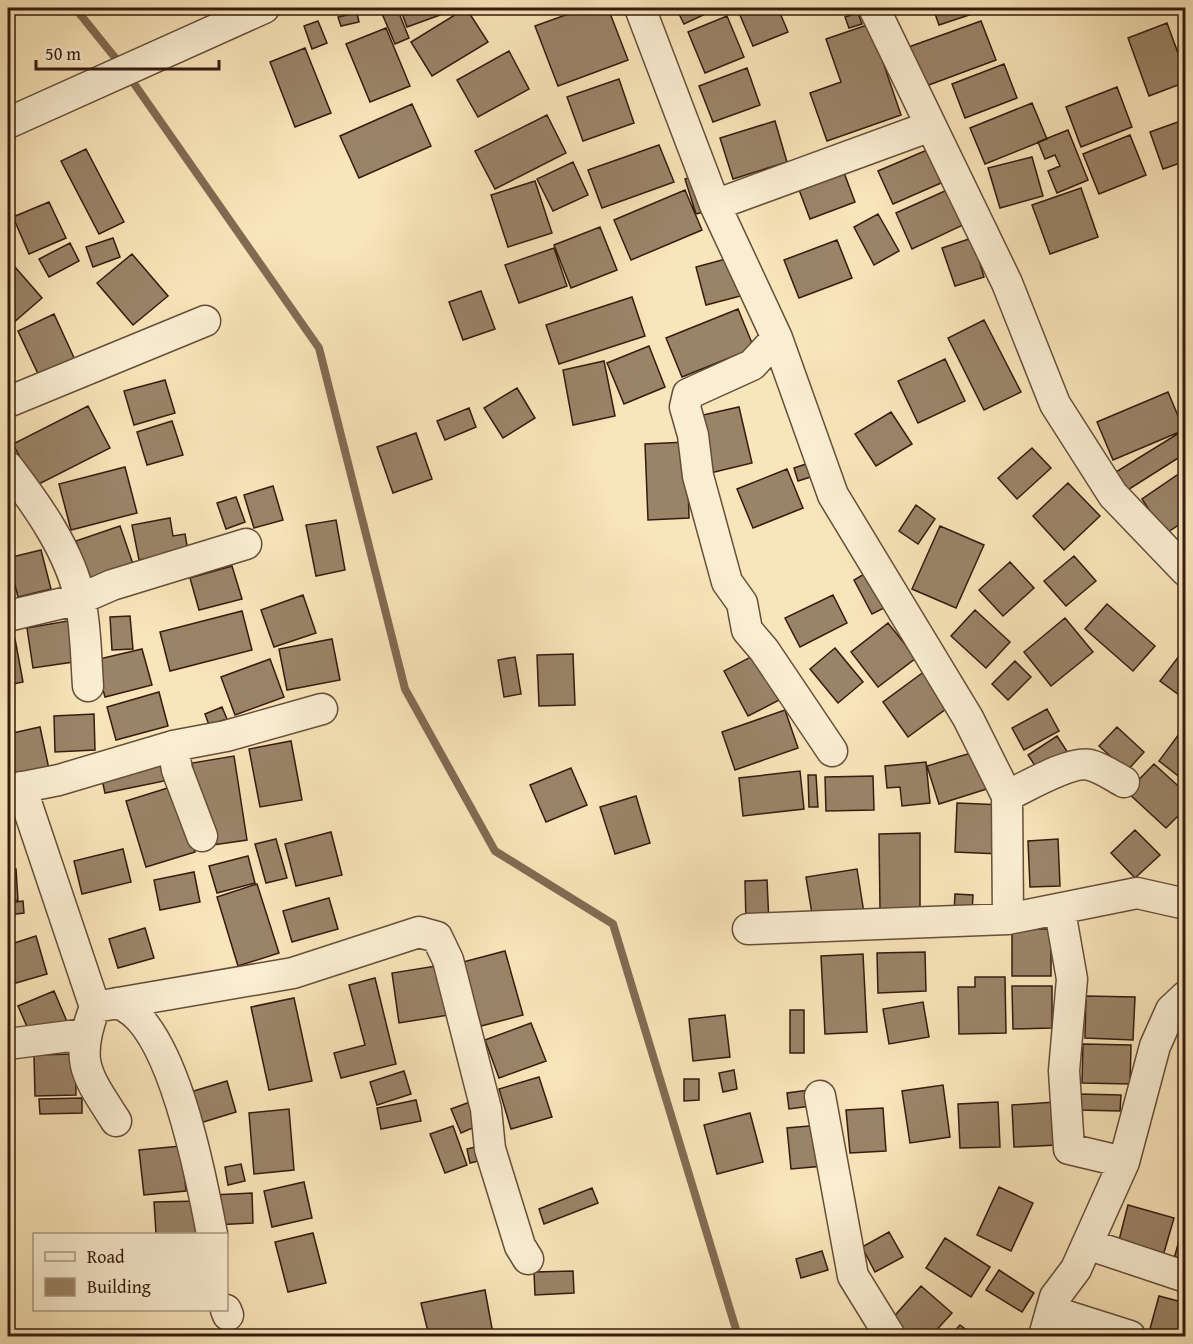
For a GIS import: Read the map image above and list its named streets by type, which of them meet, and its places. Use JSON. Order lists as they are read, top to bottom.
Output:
{
  "legend": ["Road", "Building"],
  "scale_bar": "50 m"
}
